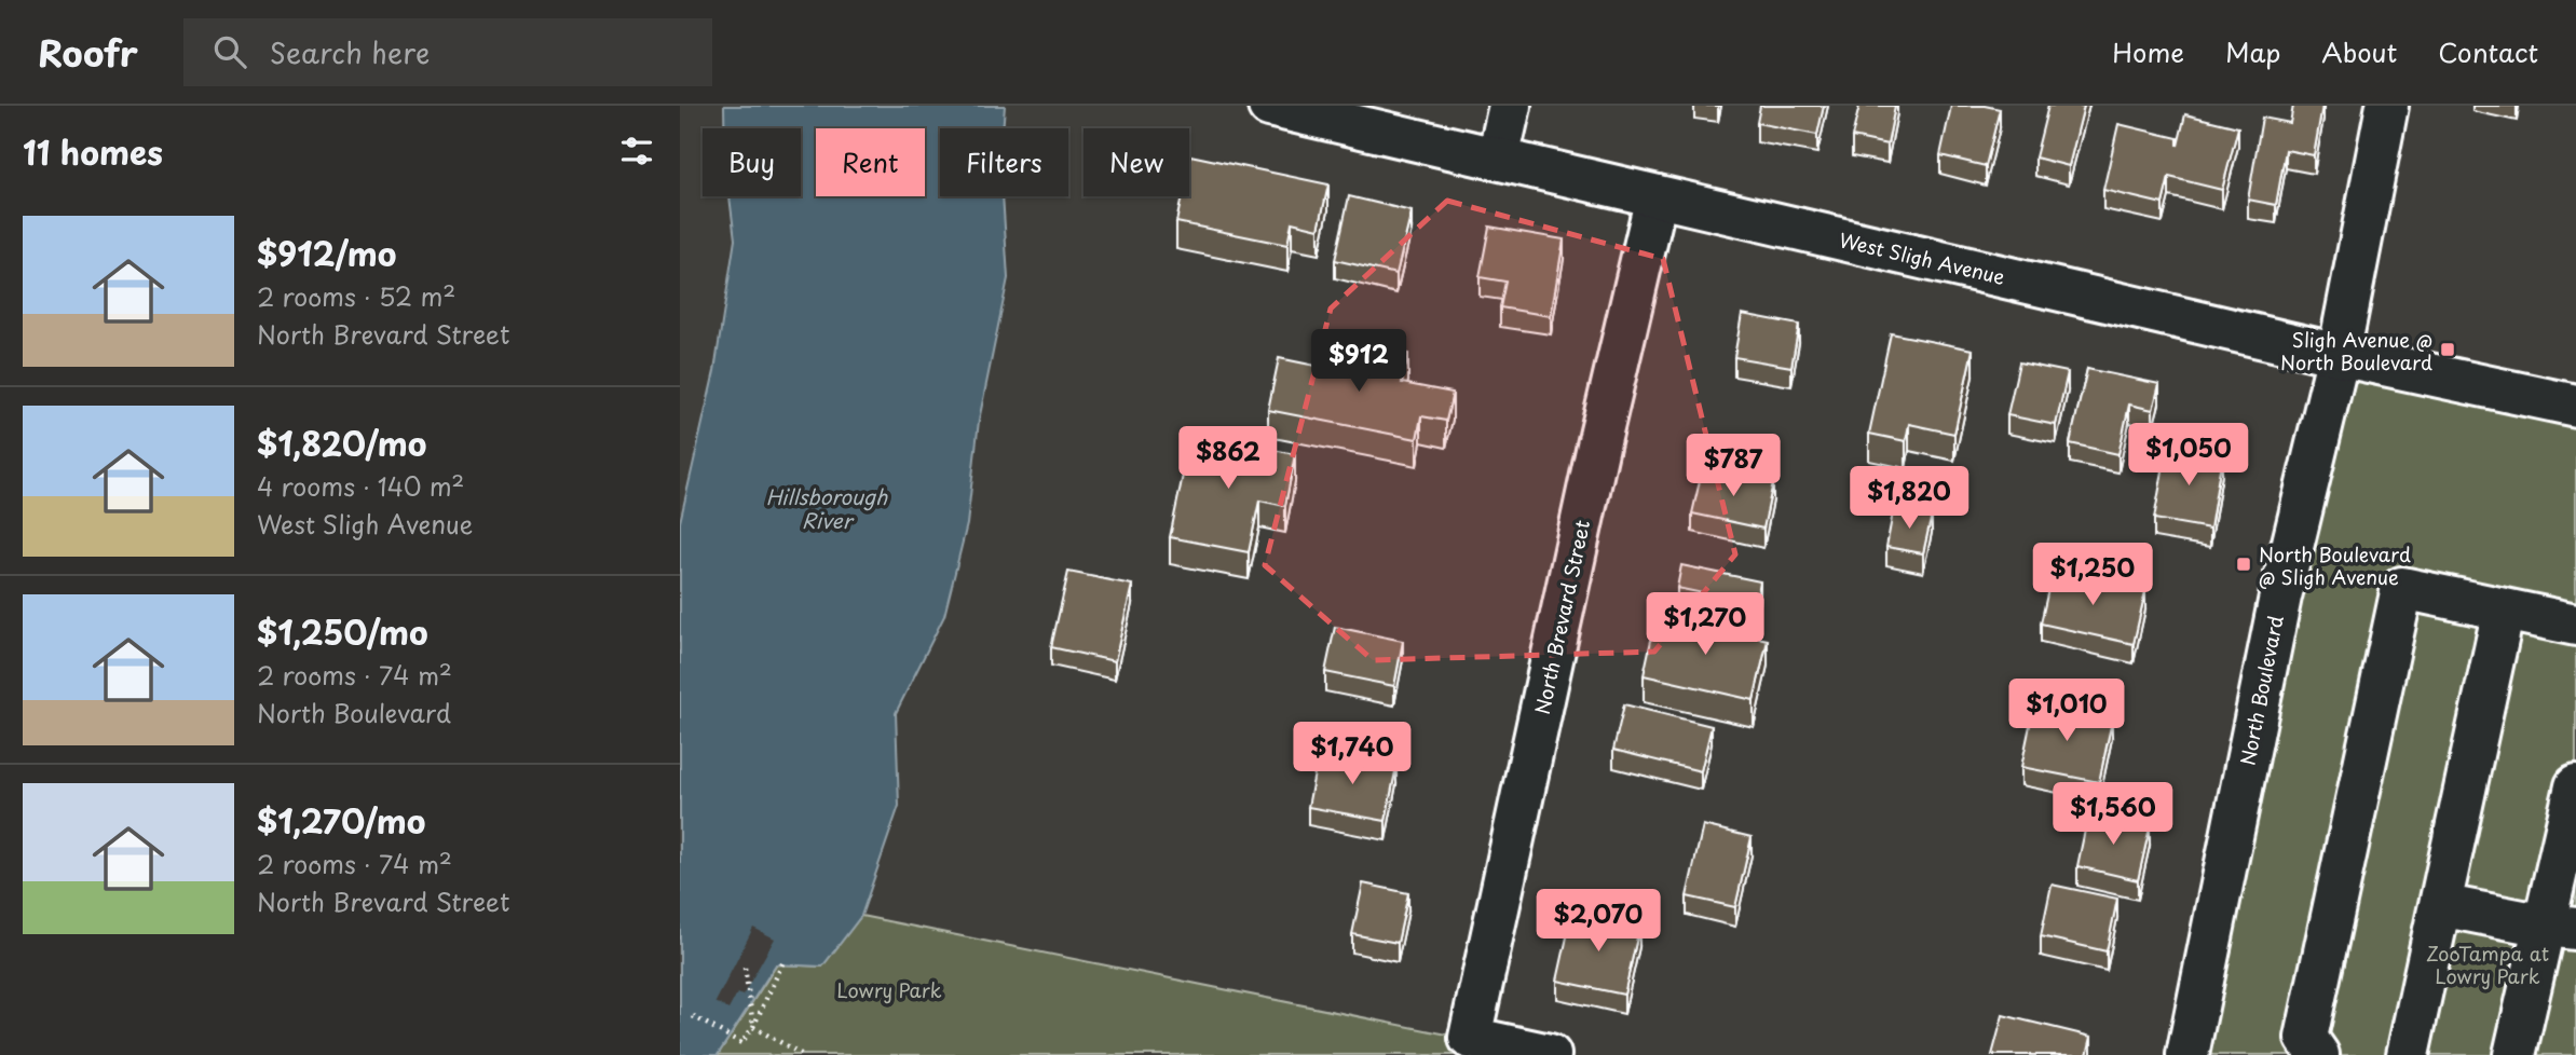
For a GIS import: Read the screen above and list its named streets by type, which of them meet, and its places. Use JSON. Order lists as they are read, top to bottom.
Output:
{
  "streets": {
    "street": ["West Sligh Avenue", "North Brevard Street", "North Boulevard"]
  },
  "crossings": [
    ["West Sligh Avenue", "North Brevard Street"],
    ["West Sligh Avenue", "North Boulevard"]
  ],
  "water": ["Hillsborough River"],
  "parks": ["ZooTampa at Lowry Park", "Lowry Park"],
  "places": {
    "transit": ["Sligh Avenue @ North Boulevard", "North Boulevard @ Sligh Avenue"]
  },
  "page": {
    "header": "Roofr",
    "search": "Search here",
    "nav": [
      "Home",
      "Map",
      "About",
      "Contact"
    ],
    "heading": "11 homes",
    "chip": [
      "Buy",
      "Rent",
      "Filters",
      "New"
    ],
    "list": [
      {
        "name": "$912/mo",
        "note": "2 rooms · 52 m² · North Brevard Street"
      },
      {
        "name": "$1,820/mo",
        "note": "4 rooms · 140 m² · West Sligh Avenue"
      },
      {
        "name": "$1,250/mo",
        "note": "2 rooms · 74 m² · North Boulevard"
      },
      {
        "name": "$1,270/mo",
        "note": "2 rooms · 74 m² · North Brevard Street"
      }
    ],
    "price": [
      "$912",
      "$1,050",
      "$862",
      "$787",
      "$1,820",
      "$1,250",
      "$1,270",
      "$1,010",
      "$1,740",
      "$1,560",
      "$2,070"
    ]
  }
}
